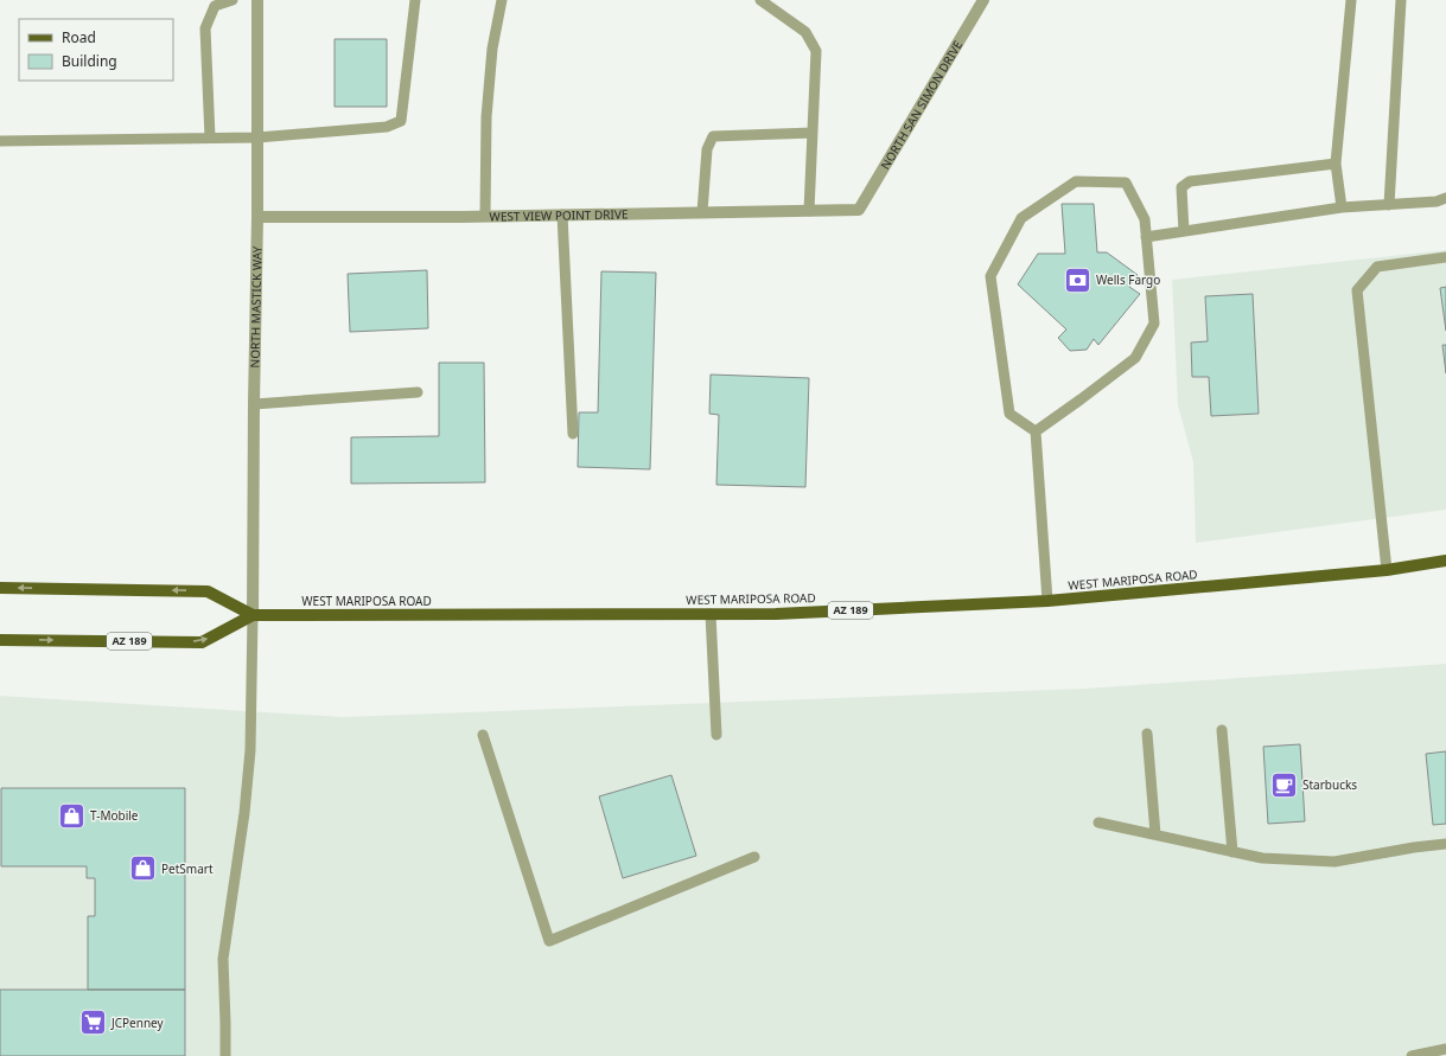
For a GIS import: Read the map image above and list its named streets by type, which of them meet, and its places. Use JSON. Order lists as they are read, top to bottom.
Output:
{
  "streets": {
    "main road": ["WEST MARIPOSA ROAD", "AZ 189"],
    "street": ["NORTH SAN SIMON DRIVE", "WEST VIEW POINT DRIVE", "NORTH MASTICK WAY"]
  },
  "crossings": [
    ["NORTH SAN SIMON DRIVE", "WEST VIEW POINT DRIVE"],
    ["WEST VIEW POINT DRIVE", "NORTH MASTICK WAY"],
    ["NORTH MASTICK WAY", "WEST MARIPOSA ROAD"]
  ],
  "places": {
    "bank": ["Wells Fargo"],
    "cafe": ["Starbucks"],
    "shop": ["T-Mobile", "PetSmart"],
    "supermarket": ["JCPenney"]
  },
  "legend": ["Road", "Building"]
}
